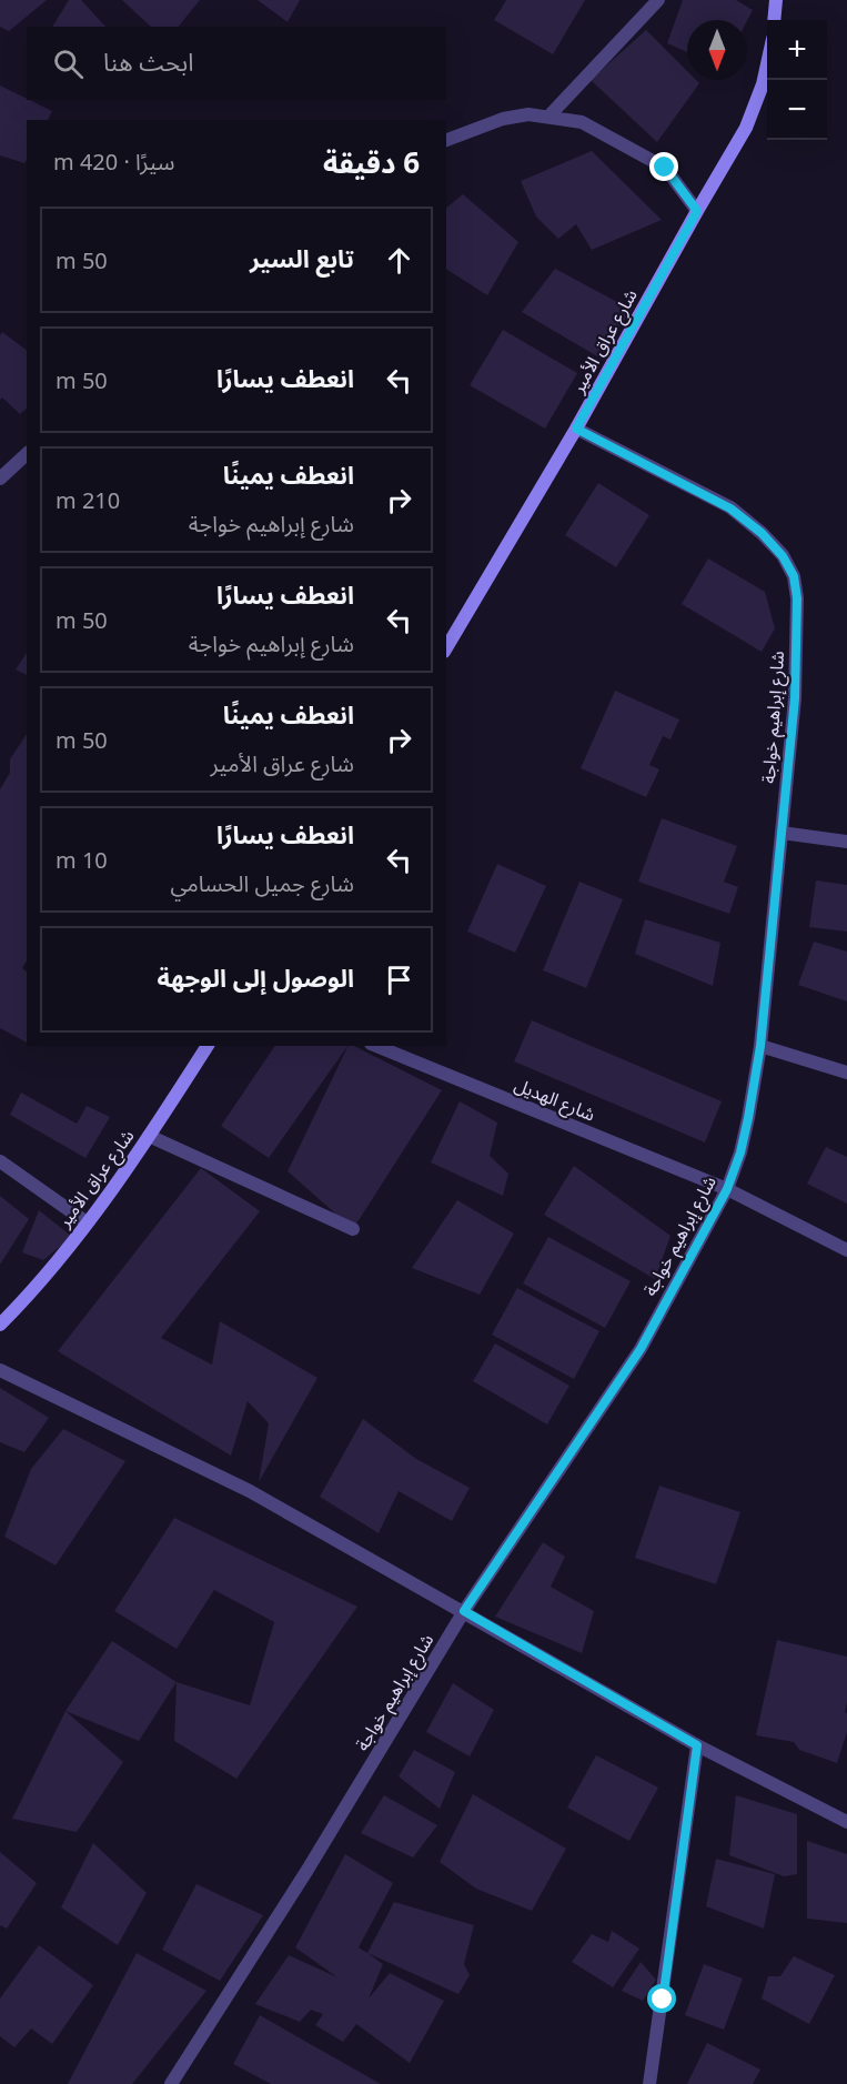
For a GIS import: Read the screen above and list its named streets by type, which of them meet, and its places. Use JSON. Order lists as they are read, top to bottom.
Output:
{
  "streets": {
    "main road": ["شارع عراق الأمير"],
    "street": ["شارع إبراهيم خواجة", "شارع الهديل"]
  },
  "crossings": [
    ["شارع عراق الأمير", "شارع إبراهيم خواجة"],
    ["شارع إبراهيم خواجة", "شارع الهديل"]
  ],
  "north": "bottom",
  "page": {
    "map_buttons": ["+", "−"],
    "search": "ابحث هنا",
    "heading": ["6 دقيقة", "سيرًا · 420 m"],
    "list": [
      ["تابع السير", "50 m"],
      ["انعطف يسارًا", "50 m"],
      ["انعطف يمينًا", "شارع إبراهيم خواجة", "210 m"],
      ["انعطف يسارًا", "شارع إبراهيم خواجة", "50 m"],
      ["انعطف يمينًا", "شارع عراق الأمير", "50 m"],
      ["انعطف يسارًا", "شارع جميل الحسامي", "10 m"],
      "الوصول إلى الوجهة"
    ]
  }
}
